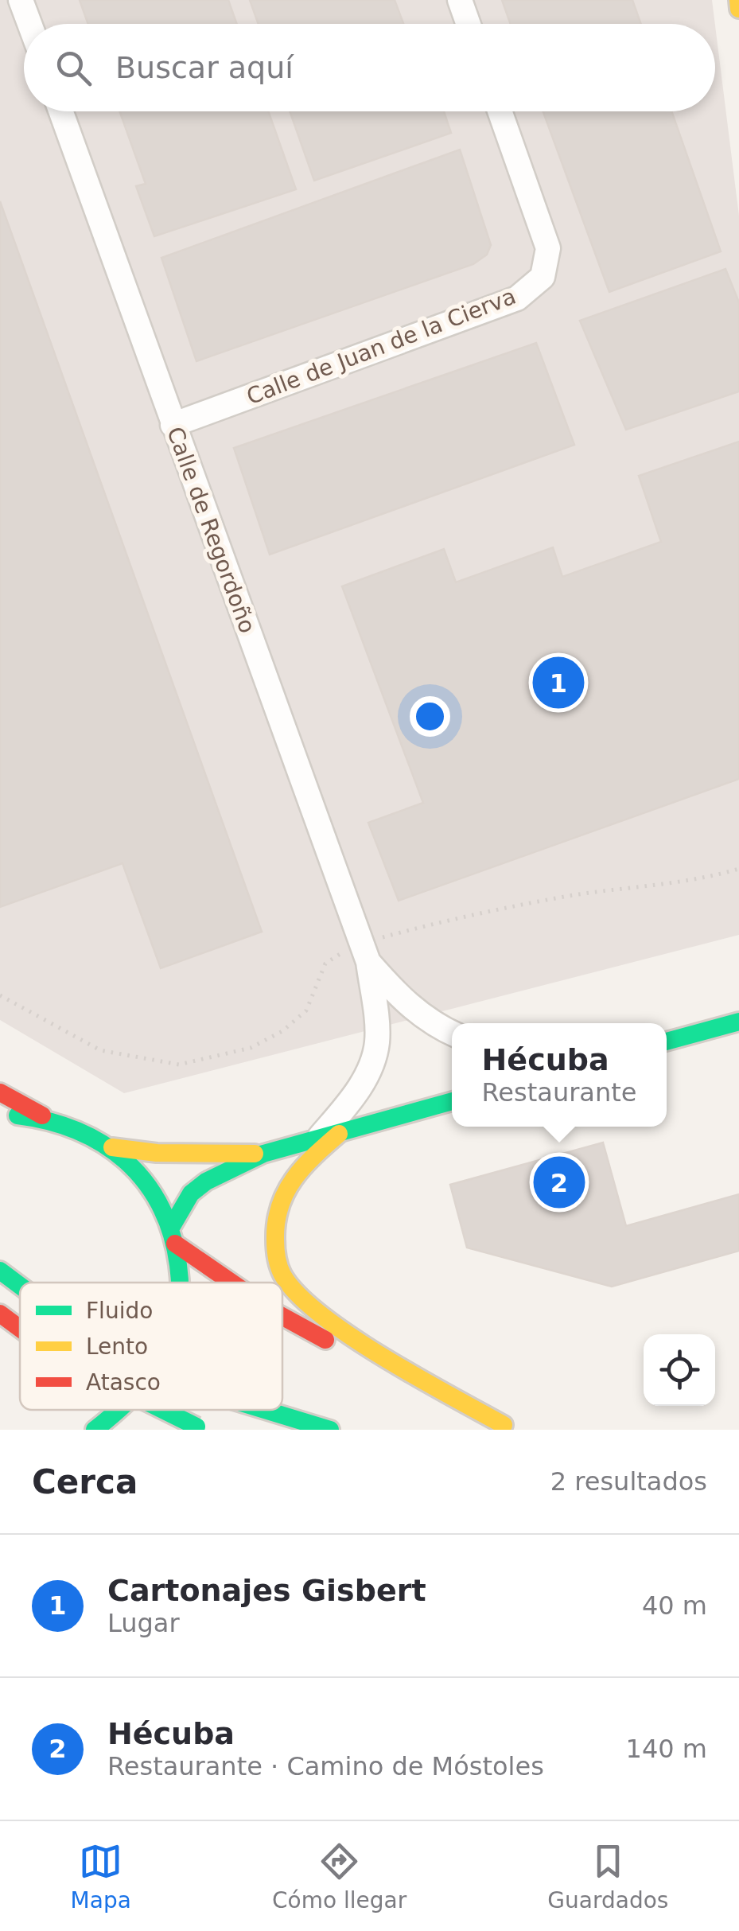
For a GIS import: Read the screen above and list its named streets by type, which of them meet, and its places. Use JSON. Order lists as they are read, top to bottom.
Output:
{
  "streets": {
    "street": ["Calle de Juan de la Cierva", "Calle de Regordoño"]
  },
  "crossings": [
    ["Calle de Juan de la Cierva", "Calle de Regordoño"]
  ],
  "legend": ["Fluido", "Lento", "Atasco"],
  "page": {
    "search": "Buscar aquí",
    "pins": ["1", "2"],
    "popup": ["Hécuba", "Restaurante"],
    "heading": ["Cerca", "2 resultados"],
    "list": [
      {
        "mark": "1",
        "name": "Cartonajes Gisbert",
        "note": "Lugar",
        "value": "40 m"
      },
      {
        "mark": "2",
        "name": "Hécuba",
        "note": "Restaurante · Camino de Móstoles",
        "value": "140 m"
      }
    ],
    "nav": ["Mapa", "Cómo llegar", "Guardados"]
  }
}
